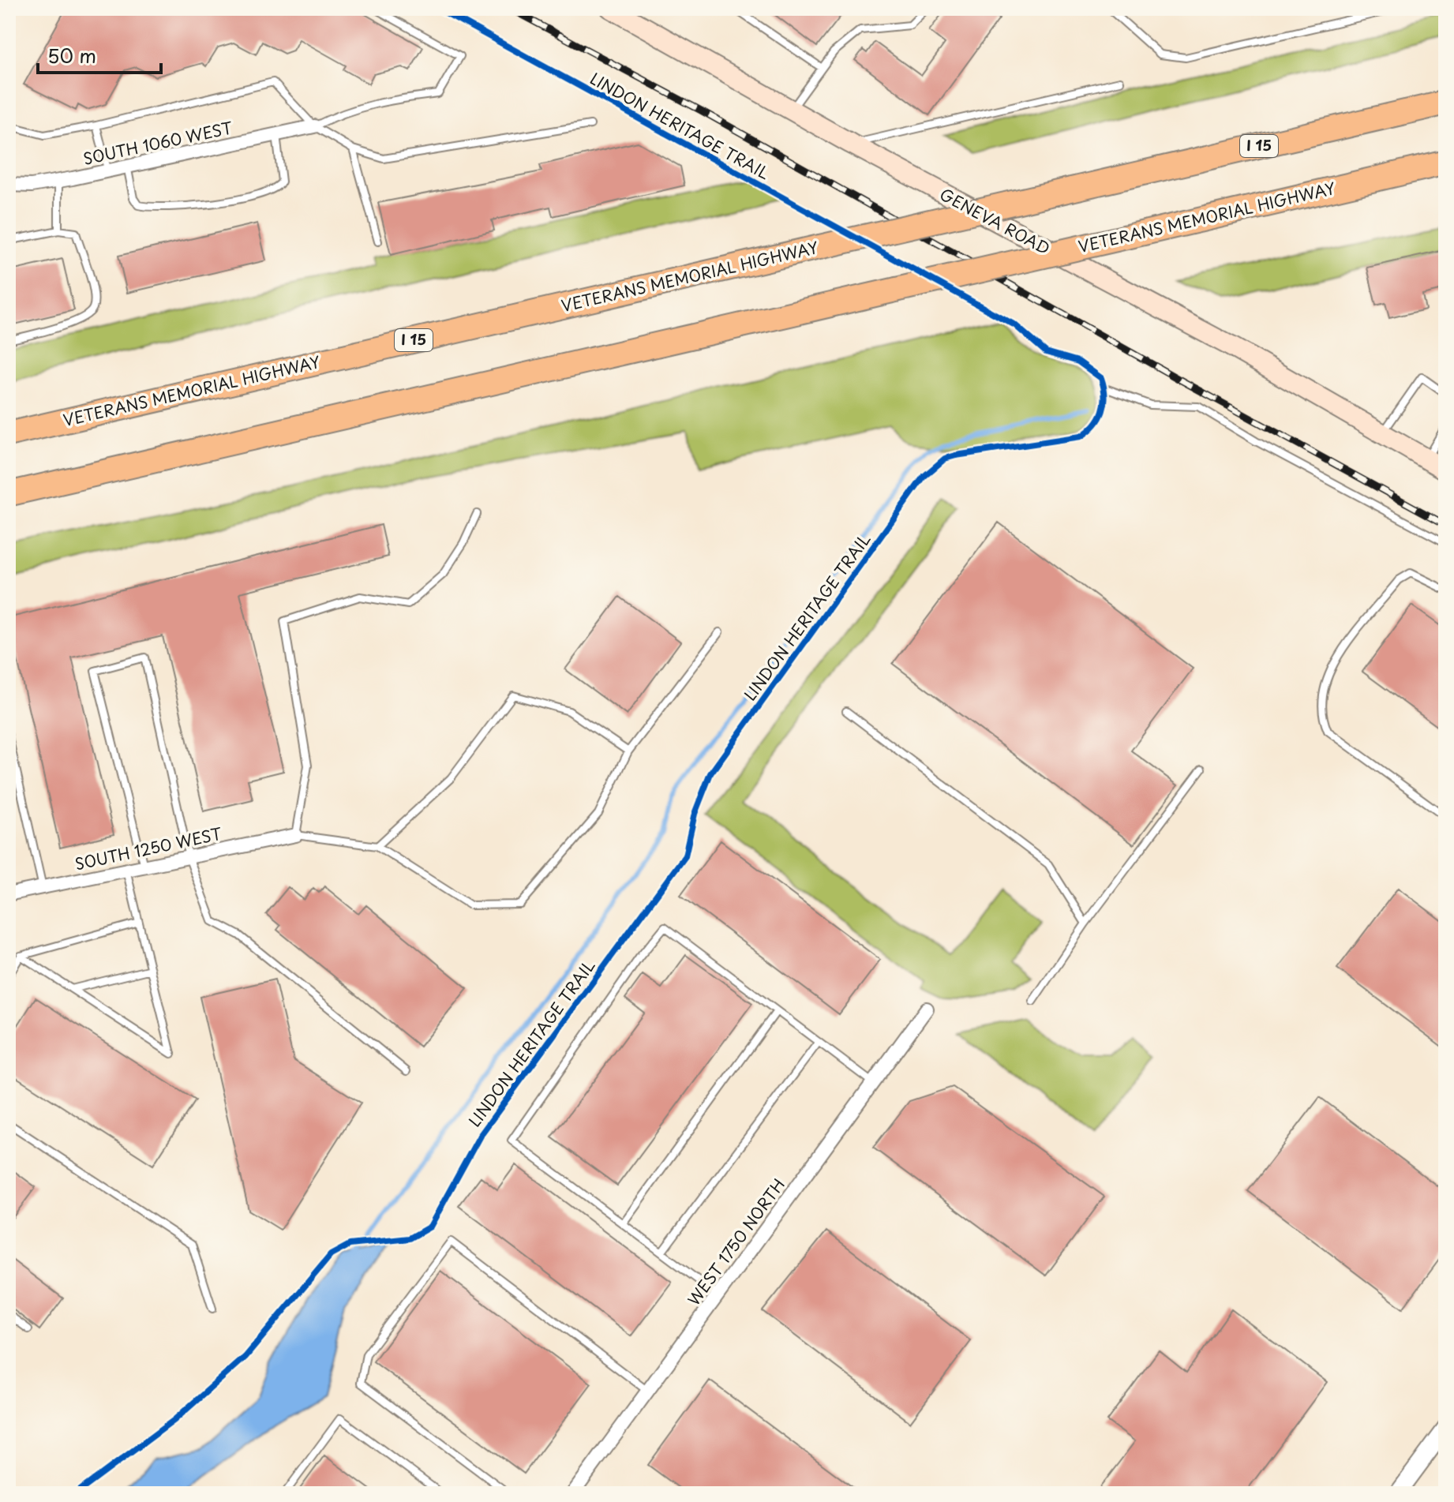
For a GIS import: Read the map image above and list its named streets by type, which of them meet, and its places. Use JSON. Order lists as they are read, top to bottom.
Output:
{
  "streets": {
    "highway": ["I 15", "VETERANS MEMORIAL HIGHWAY"],
    "main road": ["GENEVA ROAD"],
    "street": ["SOUTH 1060 WEST", "SOUTH 1250 WEST", "WEST 1750 NORTH"],
    "cycle path": ["LINDON HERITAGE TRAIL"]
  },
  "scale_bar": "50 m"
}
